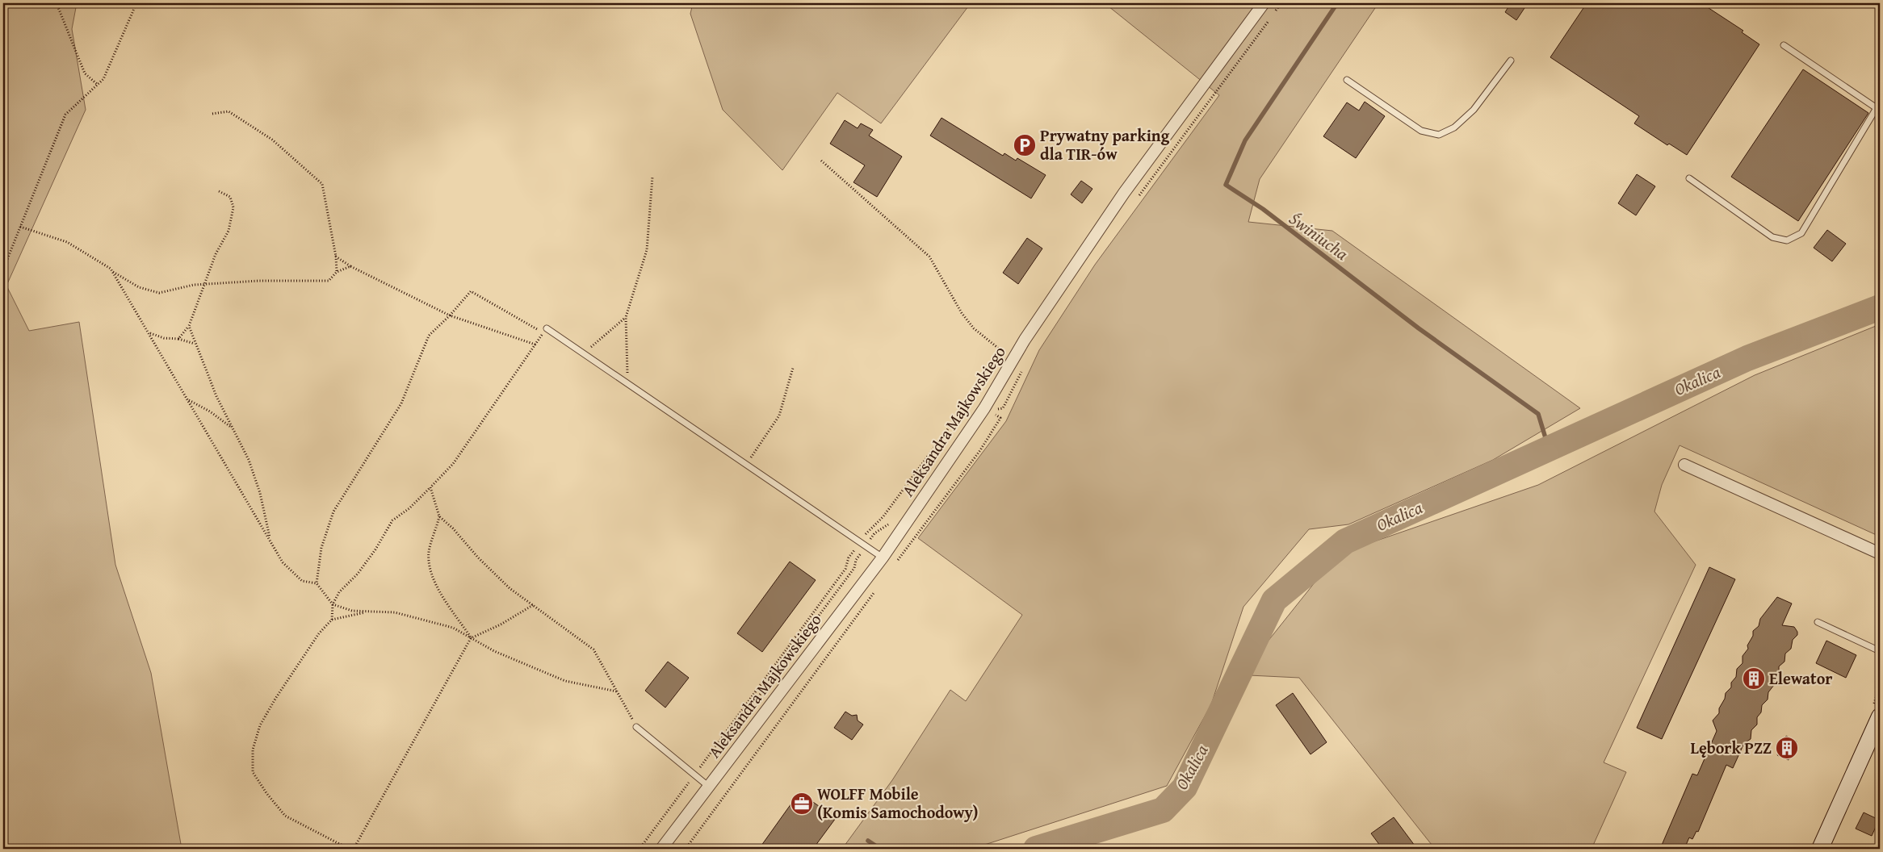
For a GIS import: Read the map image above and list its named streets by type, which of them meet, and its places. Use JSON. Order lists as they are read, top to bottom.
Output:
{
  "streets": {
    "street": ["Aleksandra Majkowskiego"]
  },
  "water": ["Świniucha", "Okalica"],
  "places": {
    "parking": ["Prywatny parking dla TIR-ów"],
    "building": ["Elewator", "Lębork PZZ"],
    "office": ["WOLFF Mobile (Komis Samochodowy)"]
  }
}
